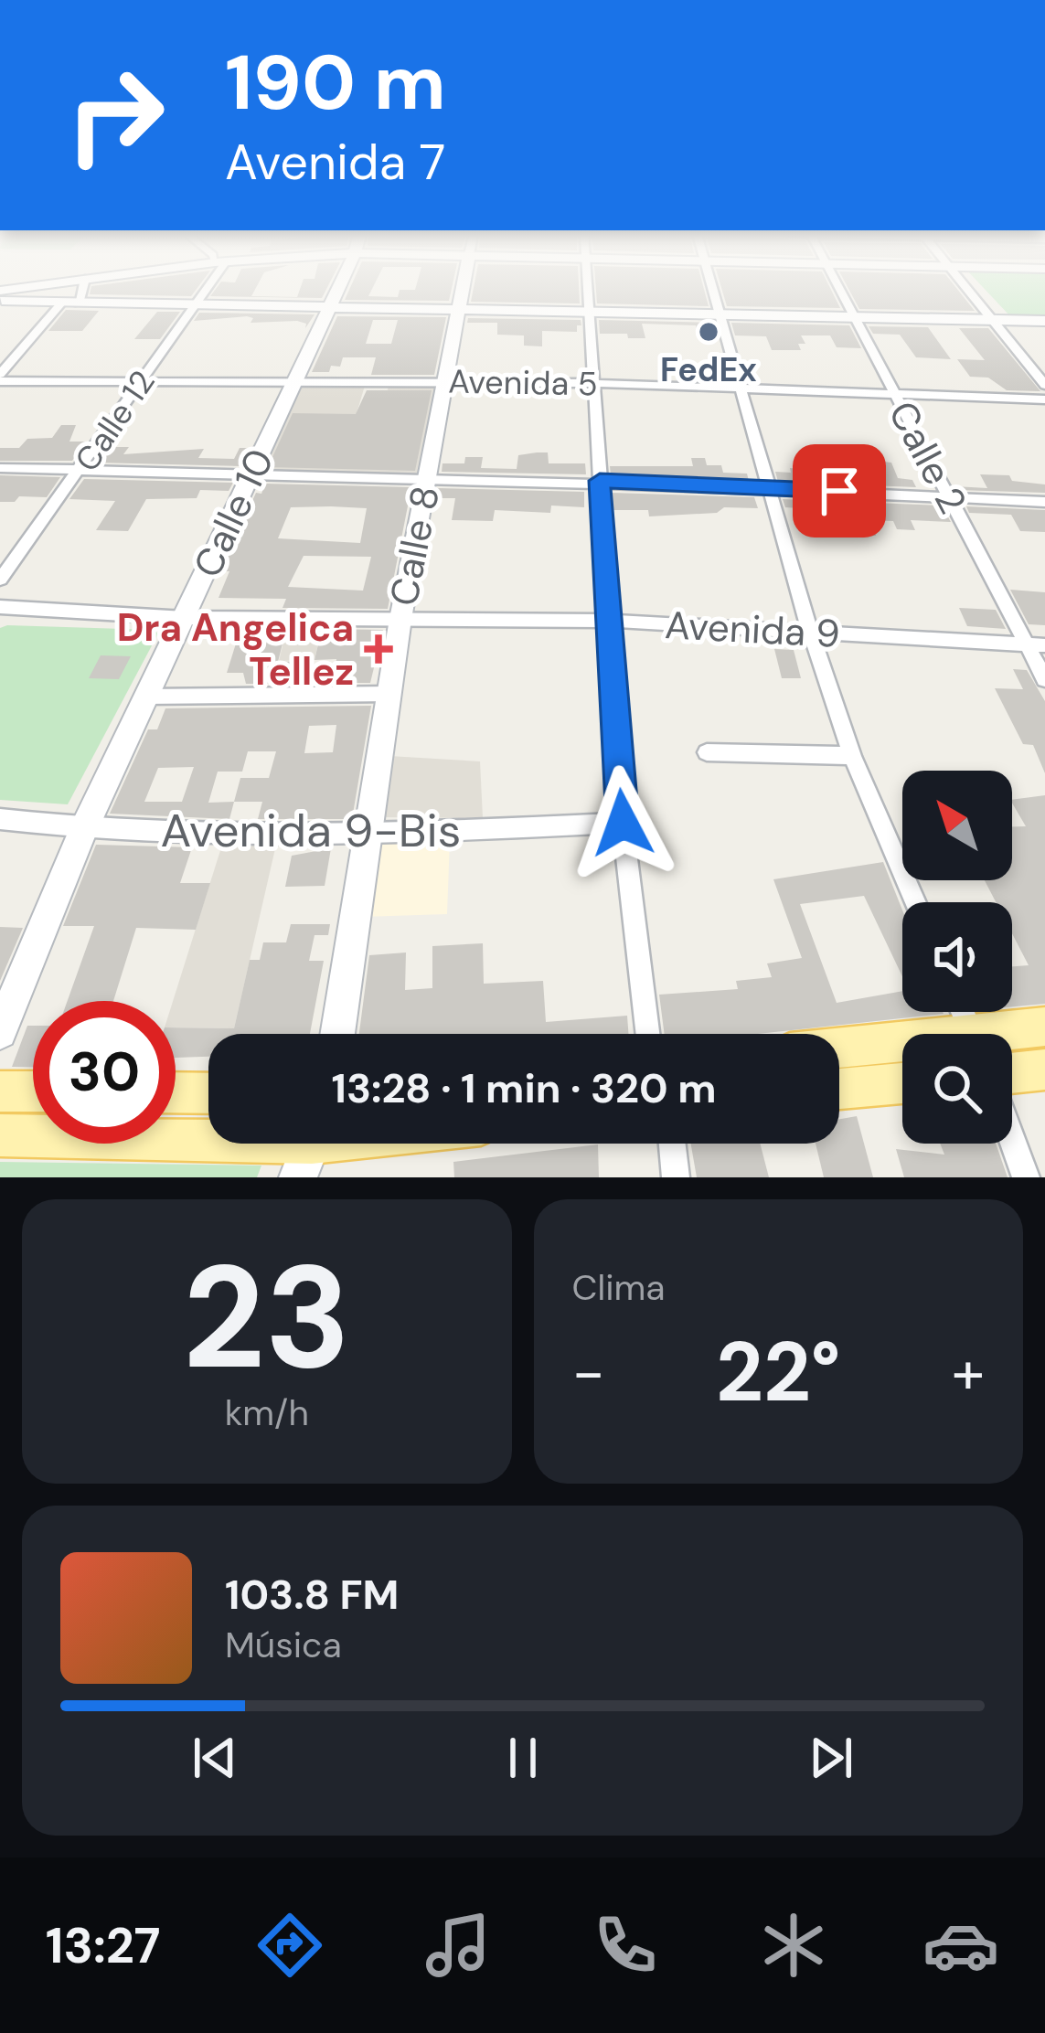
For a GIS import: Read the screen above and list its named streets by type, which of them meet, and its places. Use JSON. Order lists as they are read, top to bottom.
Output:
{
  "streets": {
    "main road": ["Calle 10", "Calle 8"],
    "street": [
      "Avenida 5",
      "Calle 12",
      "Calle 2",
      "Avenida 9",
      "Avenida 9-Bis"
    ]
  },
  "crossings": [
    ["Avenida 5", "Calle 12"],
    ["Avenida 5", "Calle 2"],
    ["Avenida 5", "Calle 10"],
    ["Avenida 5", "Calle 8"],
    ["Calle 2", "Avenida 9"],
    ["Calle 10", "Avenida 9"],
    ["Calle 10", "Avenida 9-Bis"],
    ["Calle 8", "Avenida 9"],
    ["Calle 8", "Avenida 9-Bis"]
  ],
  "places": {
    "other": ["FedEx"],
    "health": ["Dra Angelica Tellez"]
  },
  "north": "top left",
  "page": {
    "turn": ["190 m", "Avenida 7"],
    "limit": "30",
    "trip": "13:28 · 1 min · 320 m",
    "tile": [
      ["23", "km/h"],
      "Clima"
    ],
    "heat": ["−", "22°", "+"],
    "song": ["103.8 FM", "Música"],
    "tabs": "13:27"
  }
}
